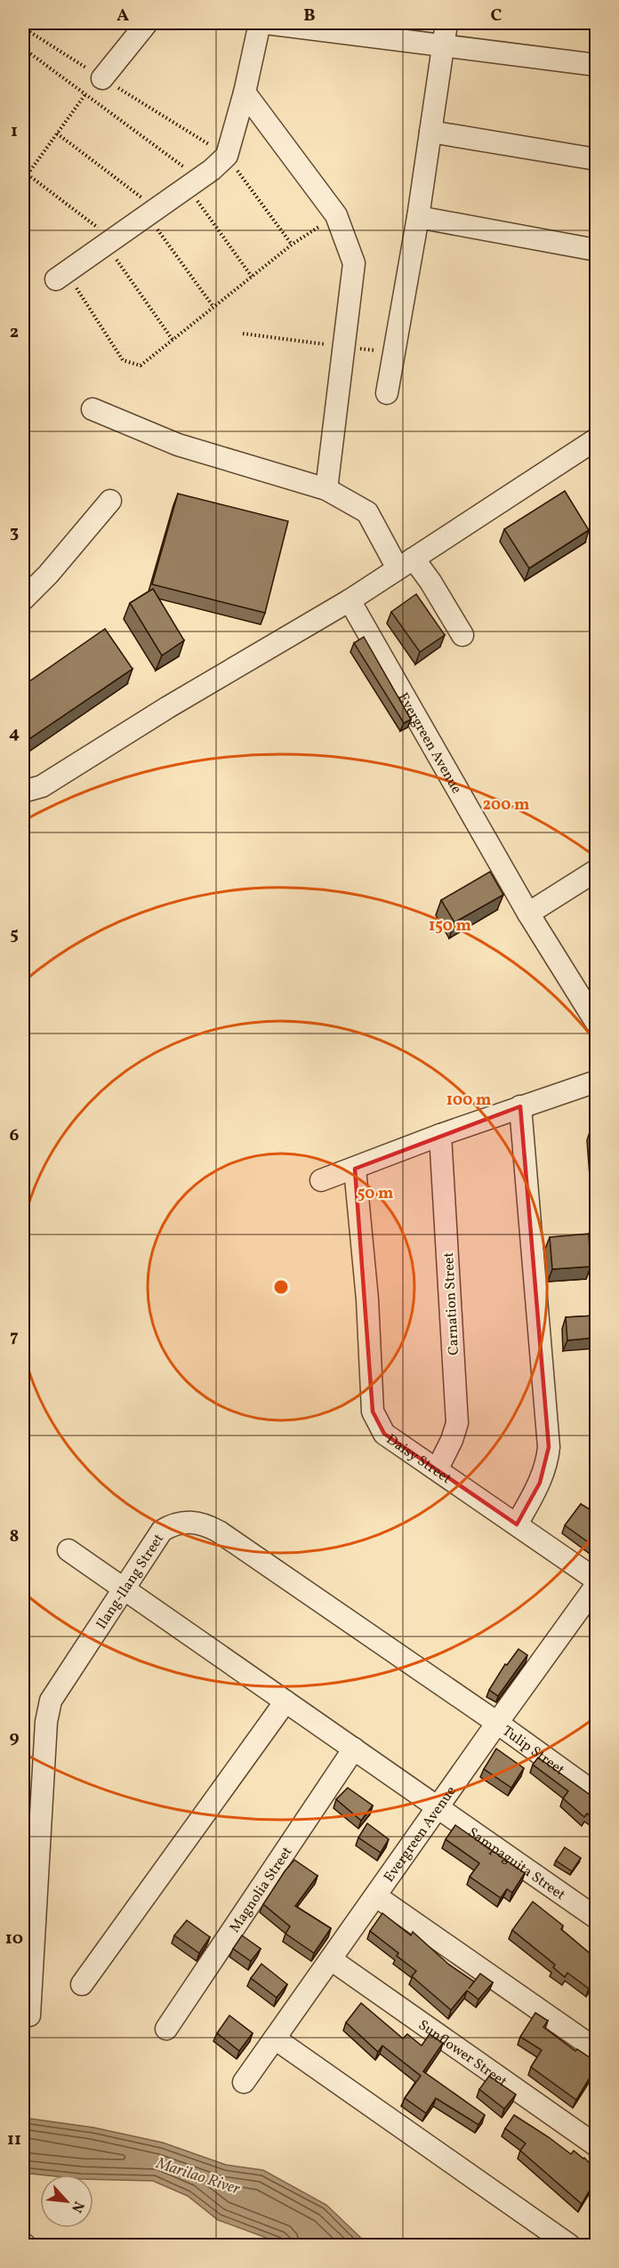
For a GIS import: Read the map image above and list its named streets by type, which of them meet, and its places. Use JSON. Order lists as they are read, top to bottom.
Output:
{
  "streets": {
    "street": [
      "Evergreen Avenue",
      "Carnation Street",
      "Daisy Street",
      "Ilang-Ilang Street",
      "Tulip Street",
      "Sampaguita Street",
      "Magnolia Street",
      "Sunflower Street"
    ]
  },
  "crossings": [
    ["Evergreen Avenue", "Ilang-Ilang Street"],
    ["Evergreen Avenue", "Tulip Street"],
    ["Evergreen Avenue", "Sampaguita Street"],
    ["Evergreen Avenue", "Sunflower Street"],
    ["Carnation Street", "Daisy Street"],
    ["Ilang-Ilang Street", "Tulip Street"],
    ["Ilang-Ilang Street", "Sampaguita Street"],
    ["Sampaguita Street", "Magnolia Street"]
  ],
  "water": ["Marilao River"],
  "north": "bottom right",
  "grid": {
    "columns": ["A", "B", "C"],
    "rows": [
      "1",
      "2",
      "3",
      "4",
      "5",
      "6",
      "7",
      "8",
      "9",
      "10",
      "11"
    ]
  },
  "rings": [
    "200 m",
    "150 m",
    "100 m",
    "50 m"
  ]
}
